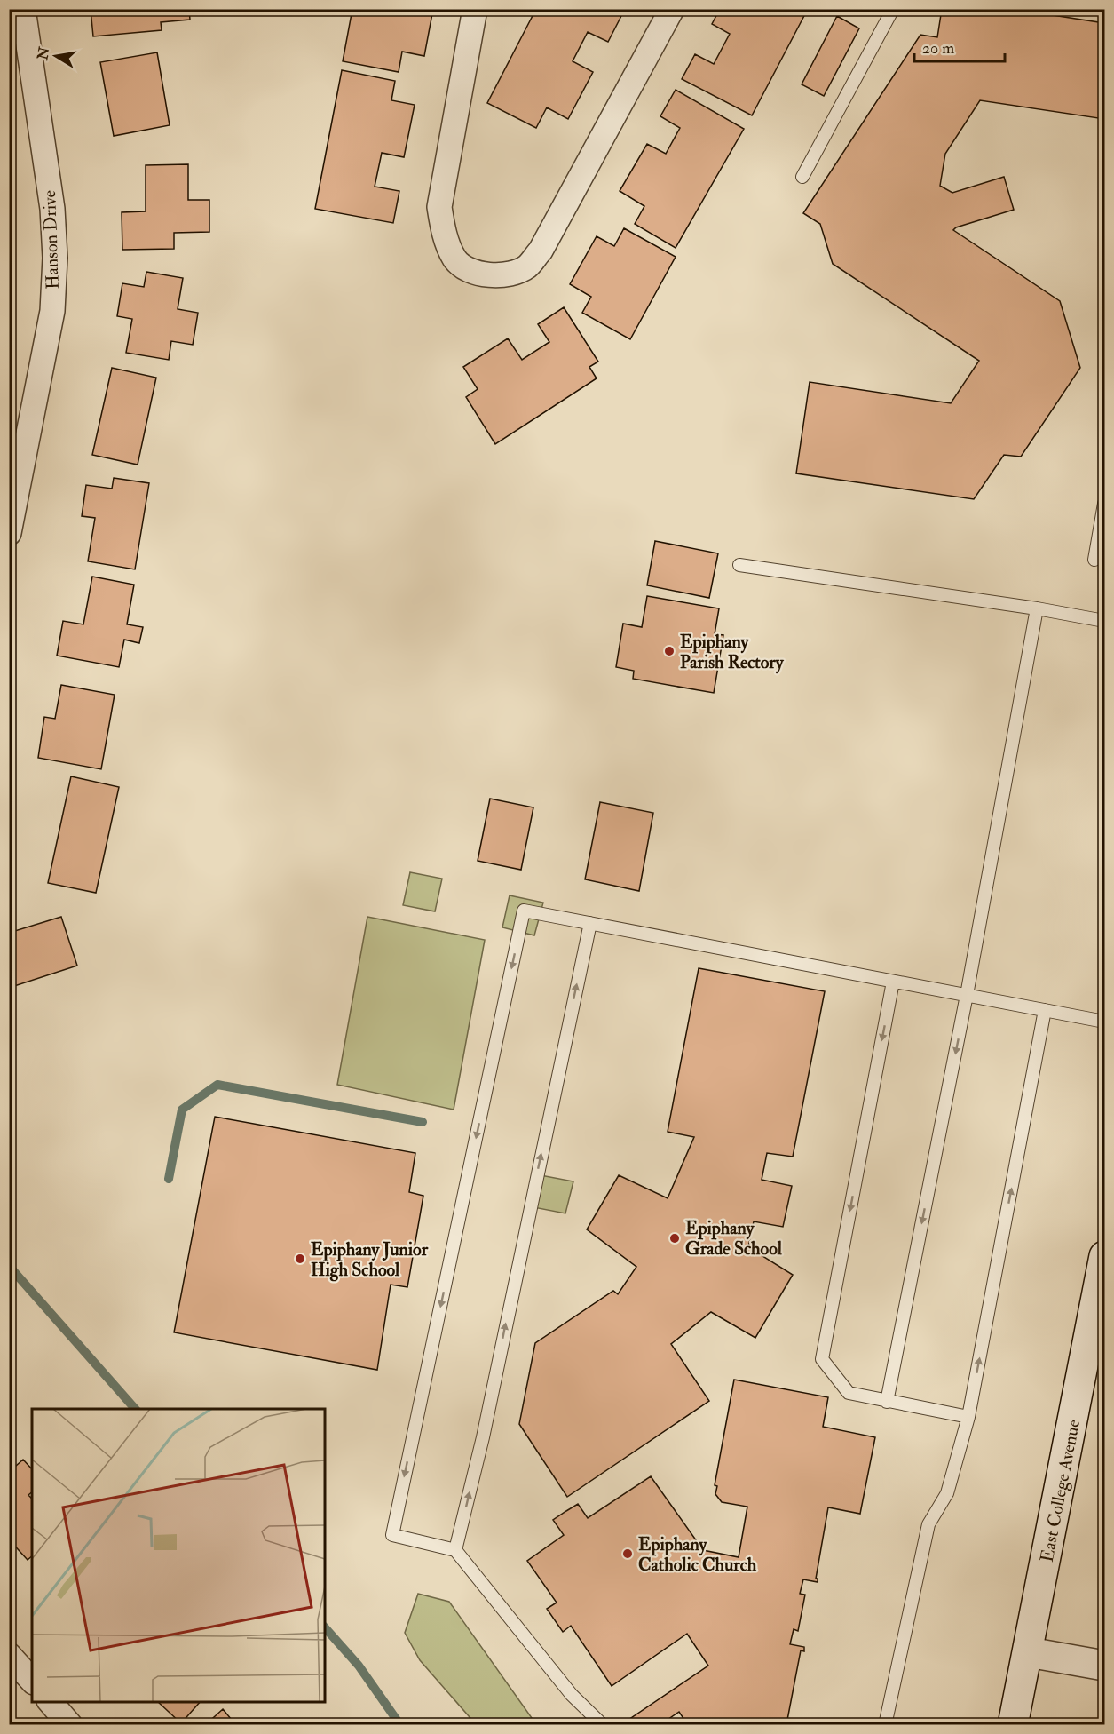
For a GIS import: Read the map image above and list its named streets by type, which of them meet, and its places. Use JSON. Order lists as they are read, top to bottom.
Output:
{
  "streets": {
    "main road": ["East College Avenue"],
    "street": ["Hanson Drive"]
  },
  "places": [
    "Epiphany Parish Rectory",
    "Epiphany Grade School",
    "Epiphany Junior High School",
    "Epiphany Catholic Church"
  ],
  "scale_bar": "20 m",
  "north": "left"
}
